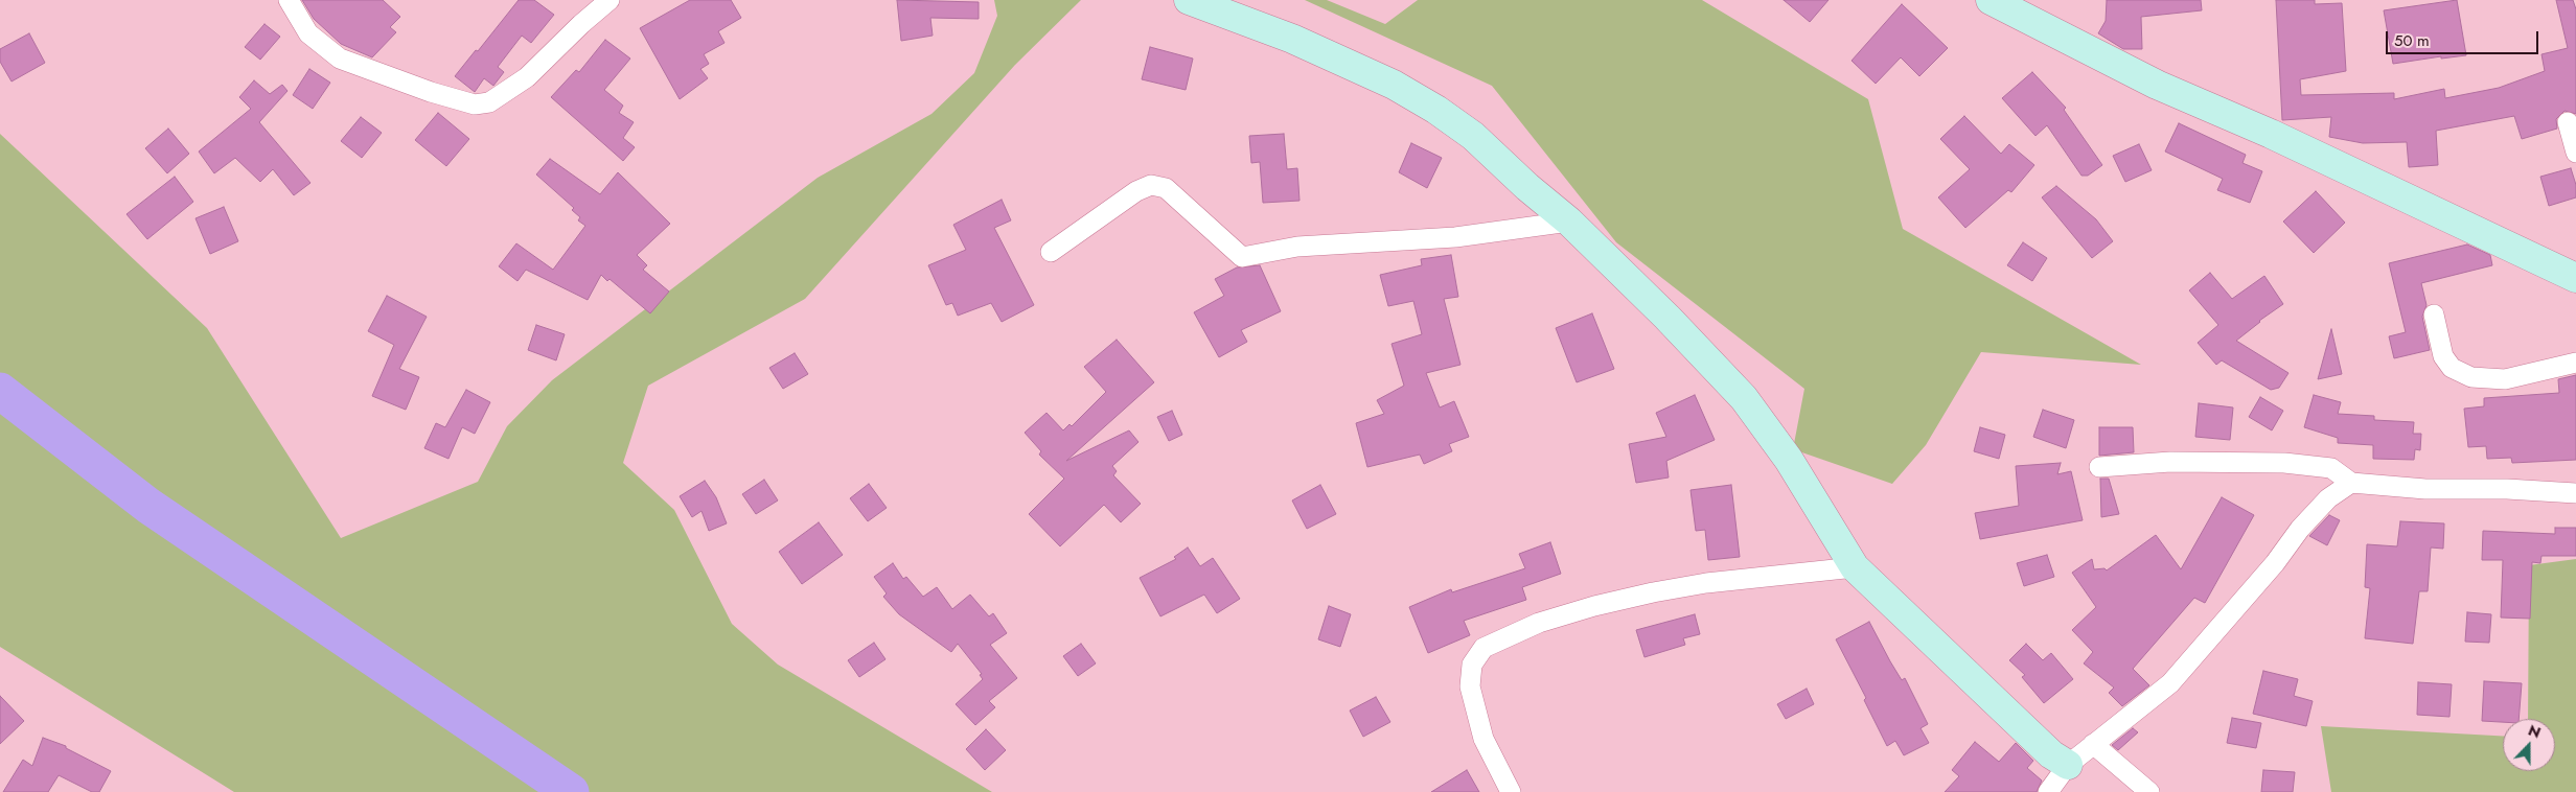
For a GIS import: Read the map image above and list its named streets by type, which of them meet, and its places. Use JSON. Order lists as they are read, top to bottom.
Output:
{
  "scale_bar": "50 m",
  "north": "top"
}
